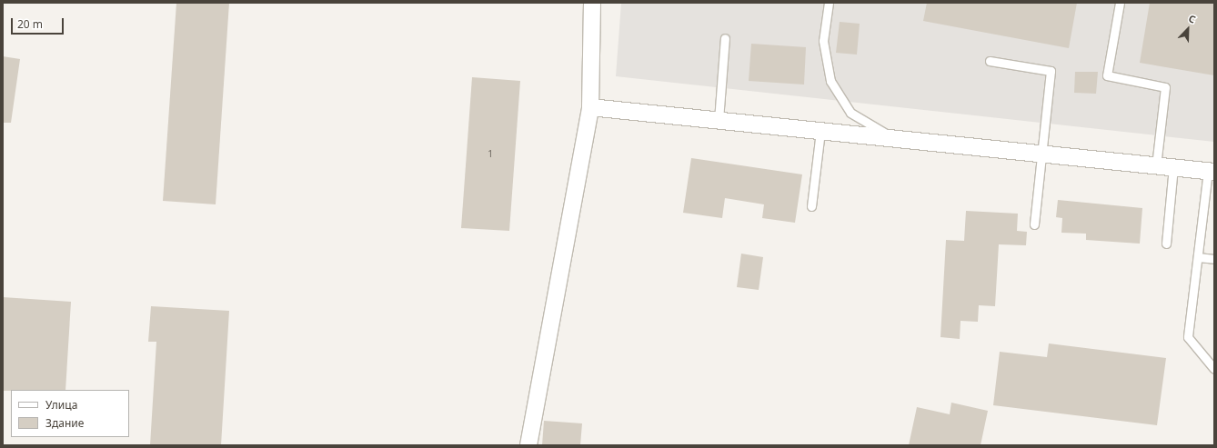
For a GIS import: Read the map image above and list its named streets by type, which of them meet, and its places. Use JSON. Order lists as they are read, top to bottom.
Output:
{
  "house_numbers": ["1"],
  "legend": ["Улица", "Здание"],
  "scale_bar": "20 m",
  "north": "top right"
}
